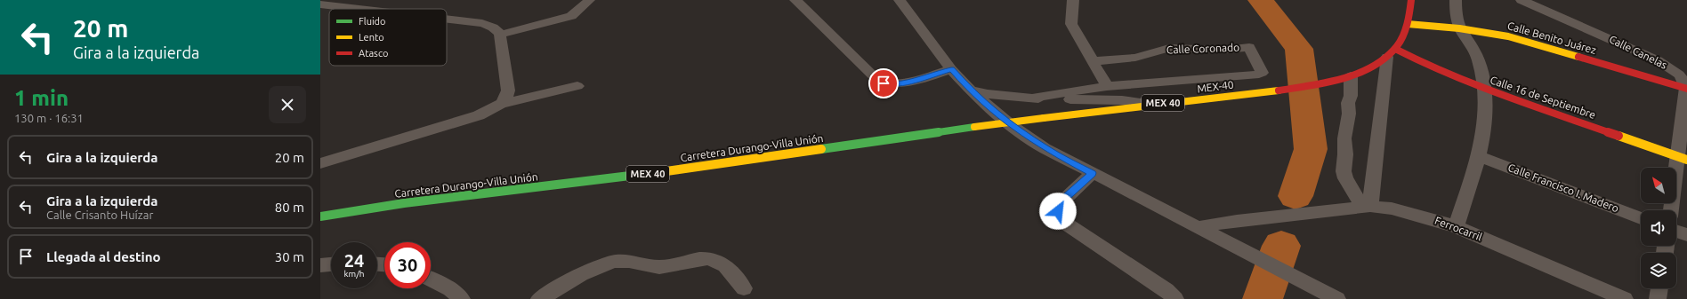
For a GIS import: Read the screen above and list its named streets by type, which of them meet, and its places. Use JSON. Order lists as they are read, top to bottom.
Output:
{
  "streets": {
    "main road": [
      "Calle Benito Juárez",
      "MEX-40",
      "Calle 16 de Septiembre",
      "MEX 40",
      "Carretera Durango-Villa Unión"
    ],
    "street": [
      "Calle Coronado",
      "Calle Canelas",
      "Calle Francisco I. Madero",
      "Ferrocarril"
    ]
  },
  "crossings": [
    ["Calle Benito Juárez", "Calle Canelas"],
    ["MEX-40", "MEX 40"],
    ["MEX-40", "Carretera Durango-Villa Unión"],
    ["Calle 16 de Septiembre", "MEX 40"]
  ],
  "legend": ["Fluido", "Lento", "Atasco"],
  "north": "top left",
  "page": {
    "turn": ["20 m", "Gira a la izquierda"],
    "heading": ["1 min", "130 m · 16:31"],
    "list": [
      {
        "name": "Gira a la izquierda",
        "value": "20 m"
      },
      {
        "name": "Gira a la izquierda",
        "note": "Calle Crisanto Huízar",
        "value": "80 m"
      },
      {
        "name": "Llegada al destino",
        "value": "30 m"
      }
    ],
    "speed": "24 km/h",
    "limit": "30"
  }
}
